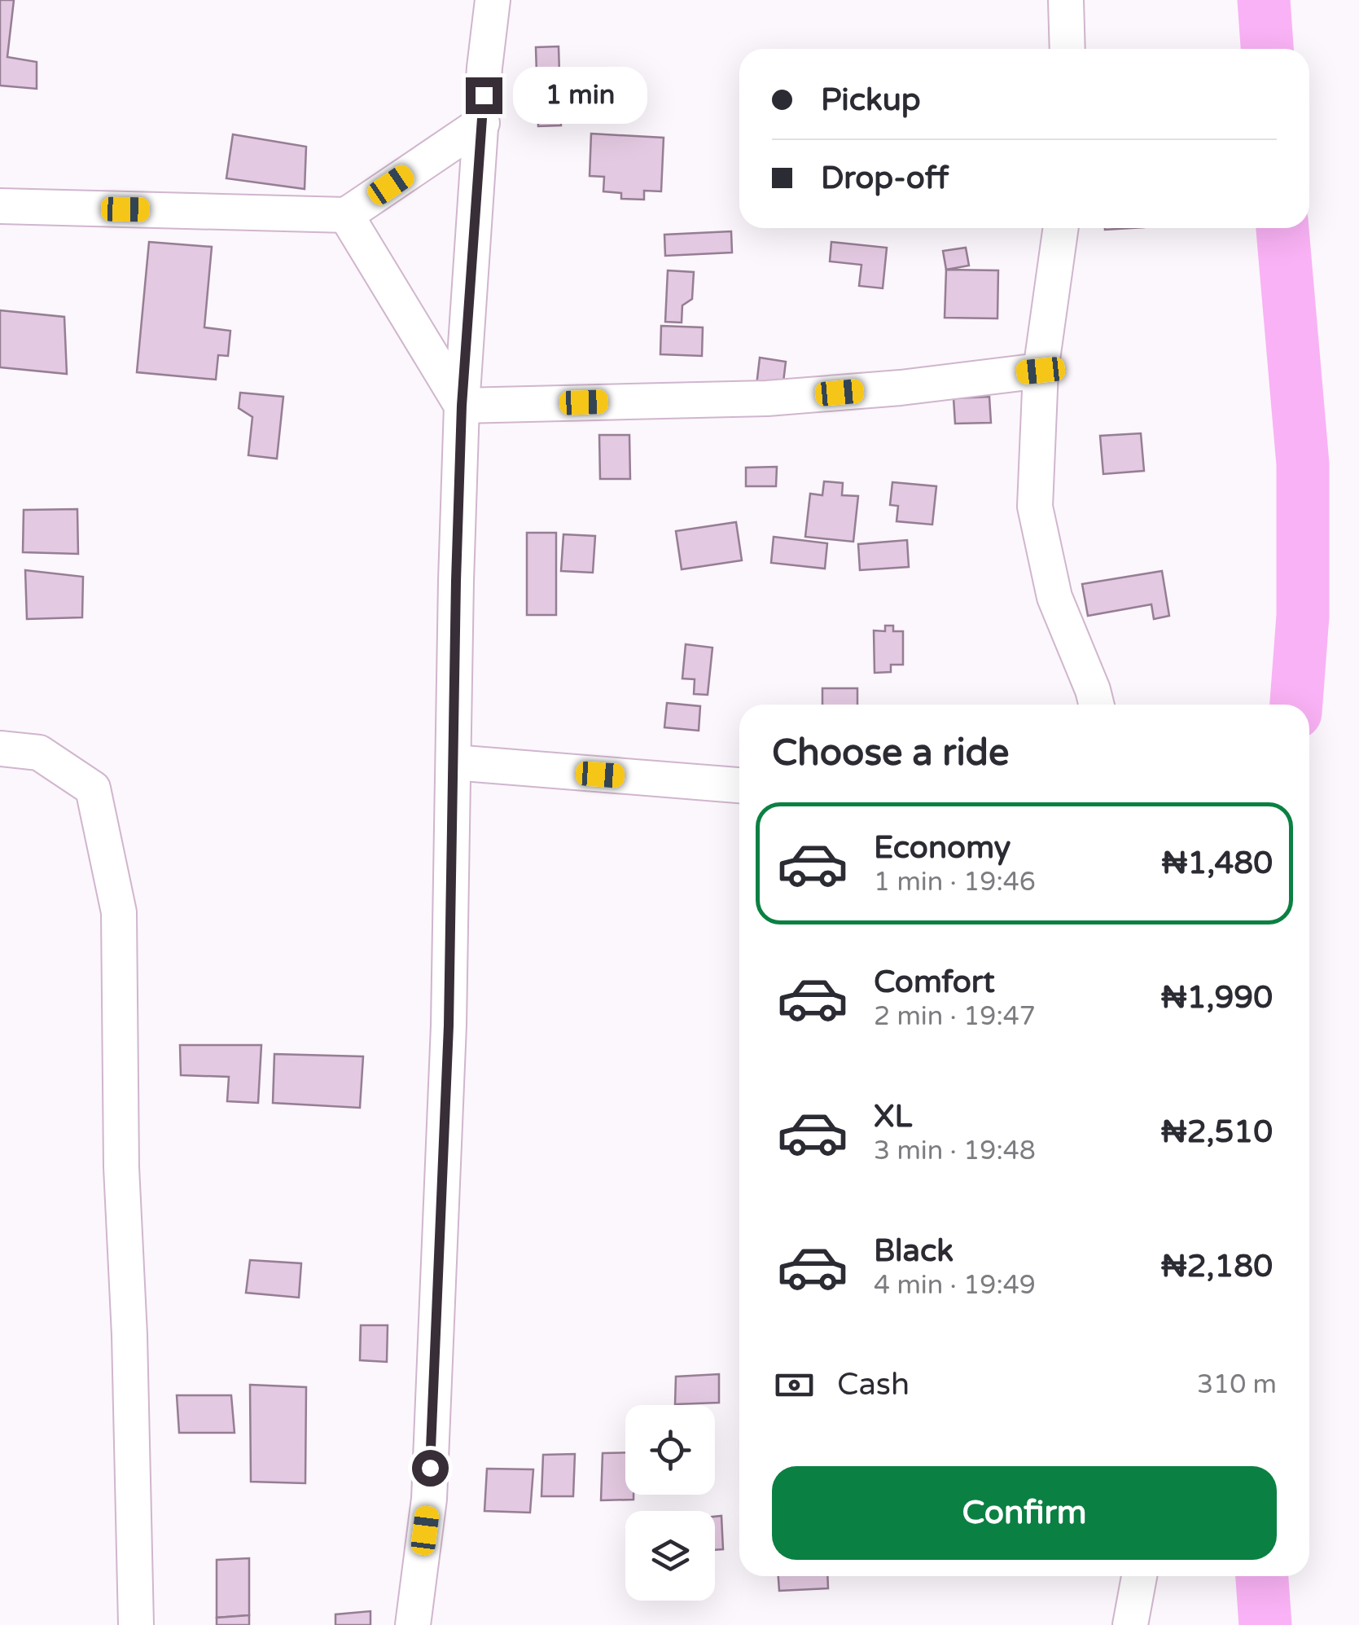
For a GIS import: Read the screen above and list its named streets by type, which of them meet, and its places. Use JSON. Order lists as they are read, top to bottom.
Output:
{
  "page": {
    "banner": ["Pickup", "Drop-off"],
    "bubble": "1 min",
    "heading": "Choose a ride",
    "list": [
      {
        "name": "Economy",
        "note": "1 min · 19:46",
        "value": "₦1,480"
      },
      {
        "name": "Comfort",
        "note": "2 min · 19:47",
        "value": "₦1,990"
      },
      {
        "name": "XL",
        "note": "3 min · 19:48",
        "value": "₦2,510"
      },
      {
        "name": "Black",
        "note": "4 min · 19:49",
        "value": "₦2,180"
      }
    ],
    "pay": ["Cash", "310 m"],
    "buttons": "Confirm"
  }
}
